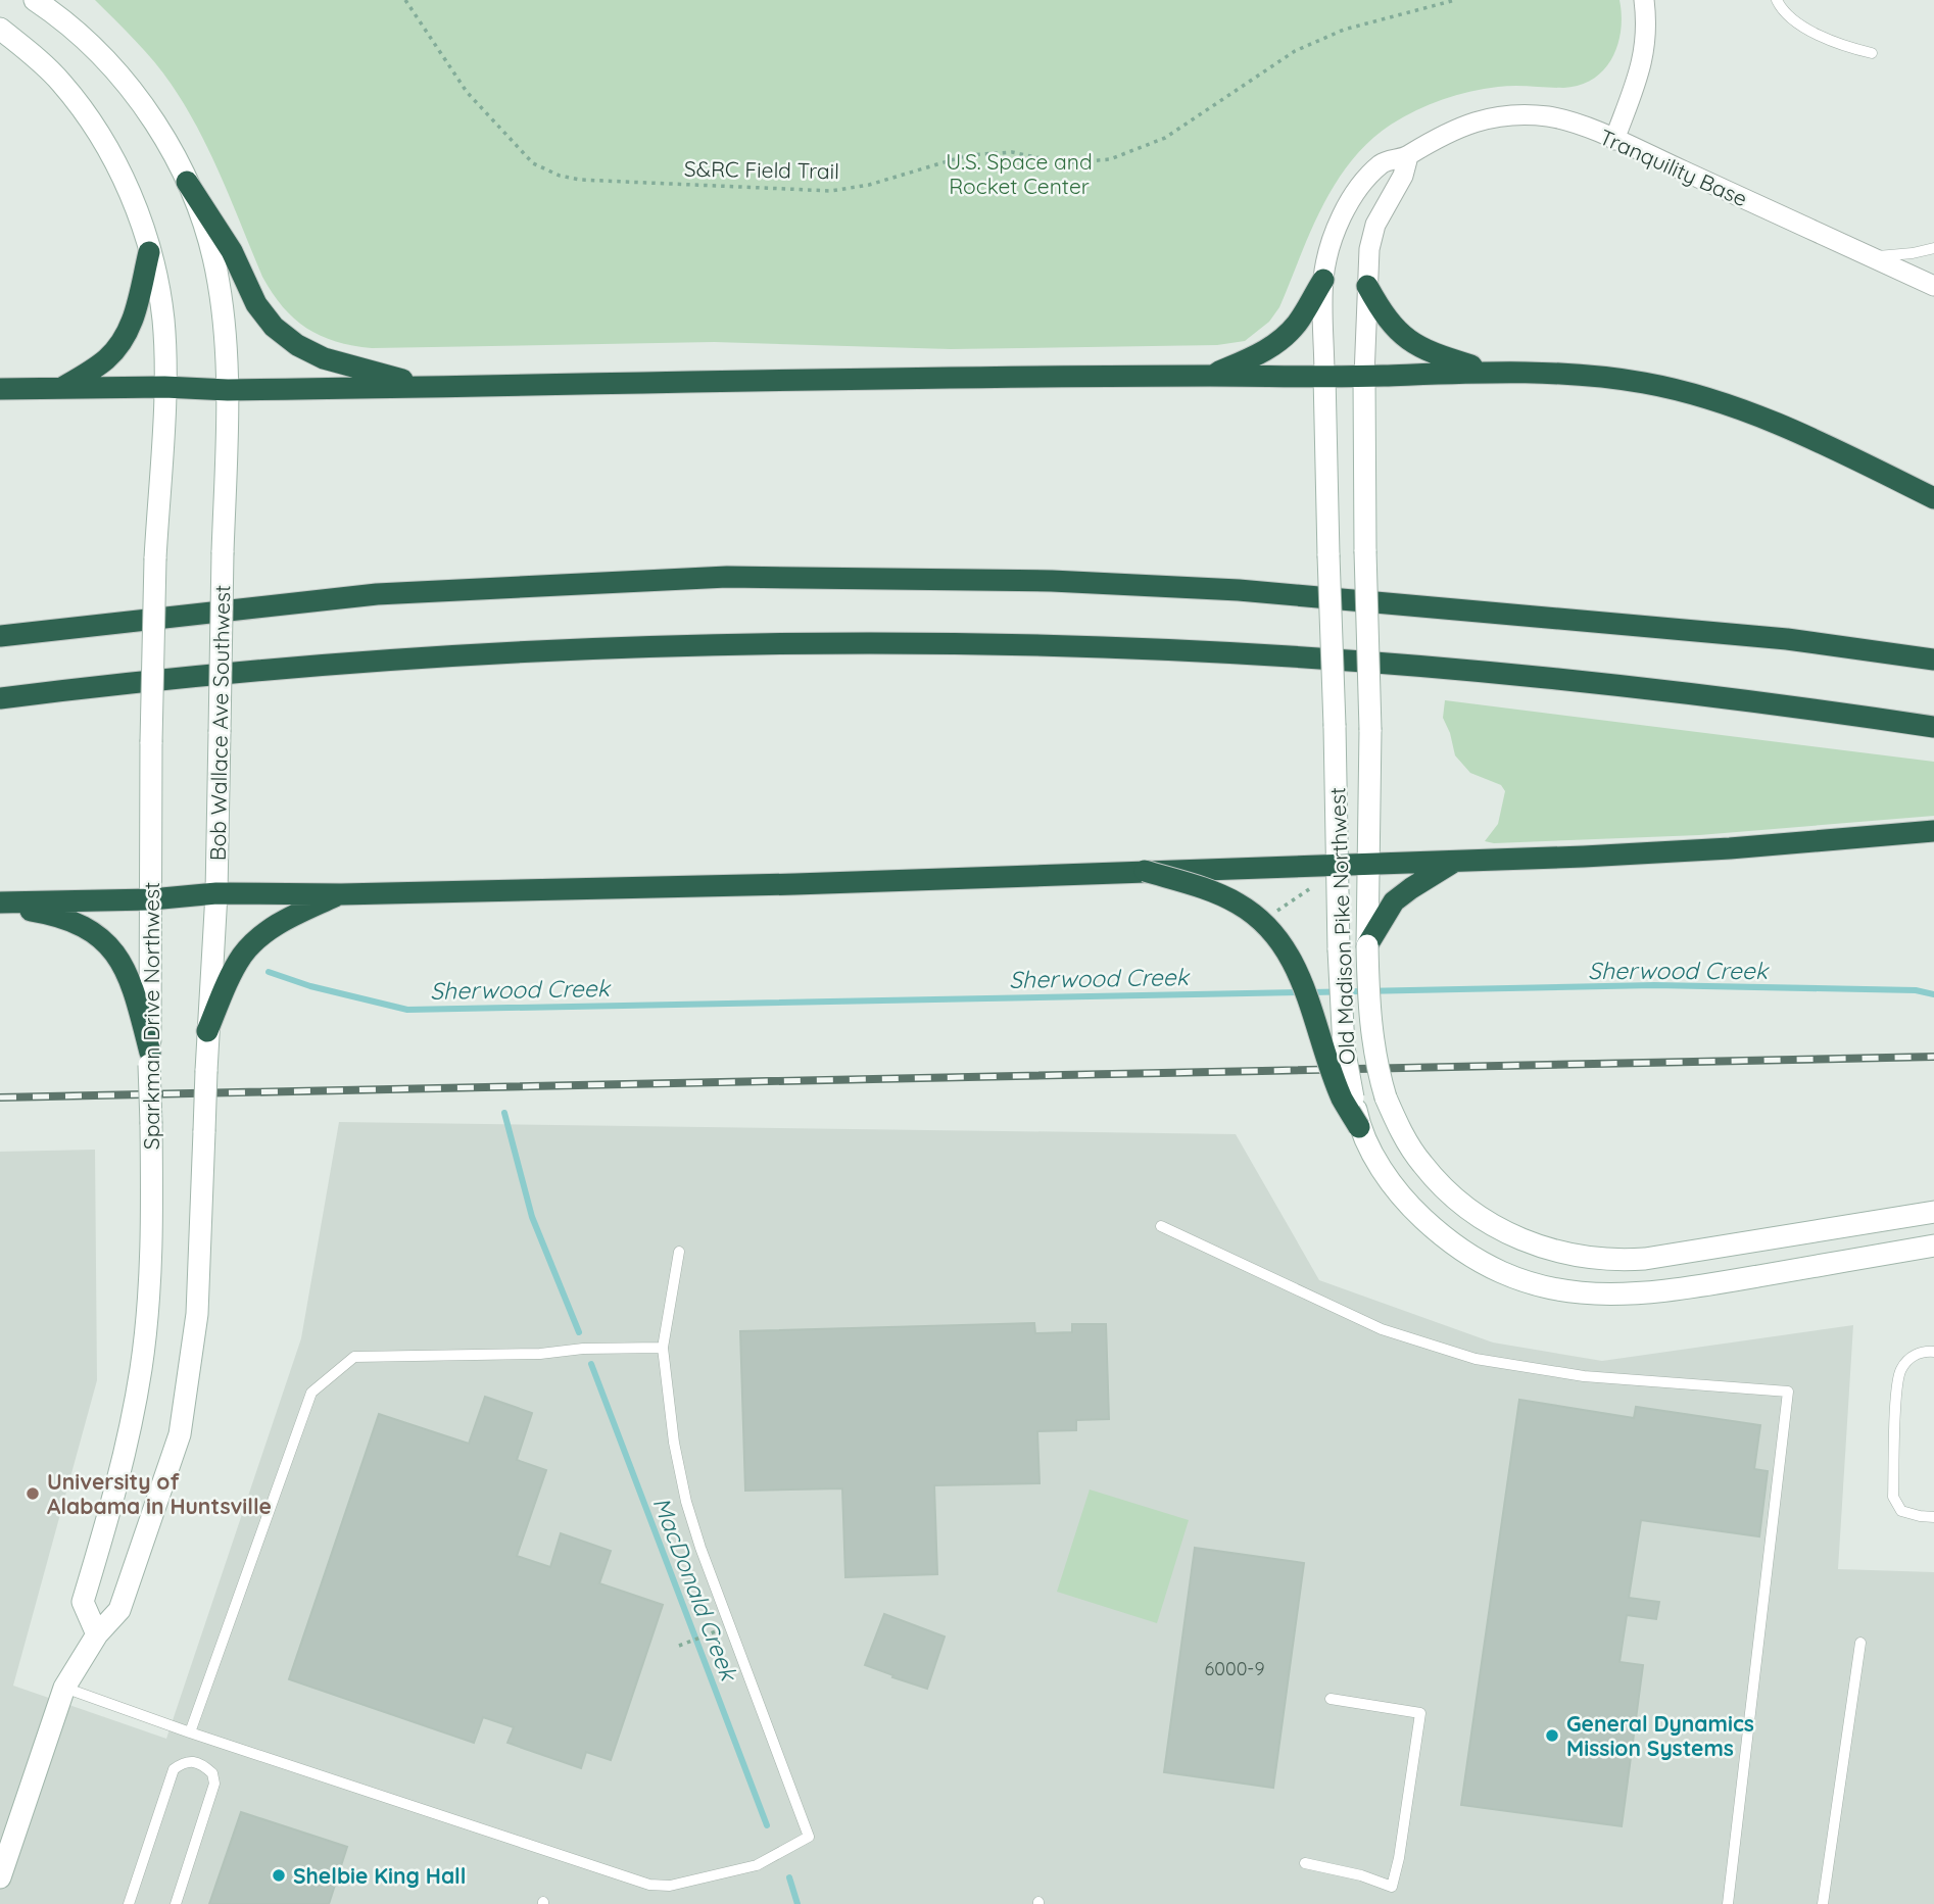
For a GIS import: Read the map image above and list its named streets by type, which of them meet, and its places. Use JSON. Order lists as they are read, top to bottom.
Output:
{
  "streets": {
    "main road": ["Bob Wallace Ave Southwest", "Old Madison Pike Northwest", "Sparkman Drive Northwest"],
    "street": ["Tranquility Base"],
    "path": ["S&RC Field Trail"]
  },
  "crossings": [
    ["Tranquility Base", "Old Madison Pike Northwest"]
  ],
  "water": ["Sherwood Creek", "MacDonald Creek"],
  "parks": ["U.S. Space and Rocket Center"],
  "places": ["University of Alabama in Huntsville", "General Dynamics Mission Systems", "Shelbie King Hall"],
  "house_numbers": ["6000-9"]
}
